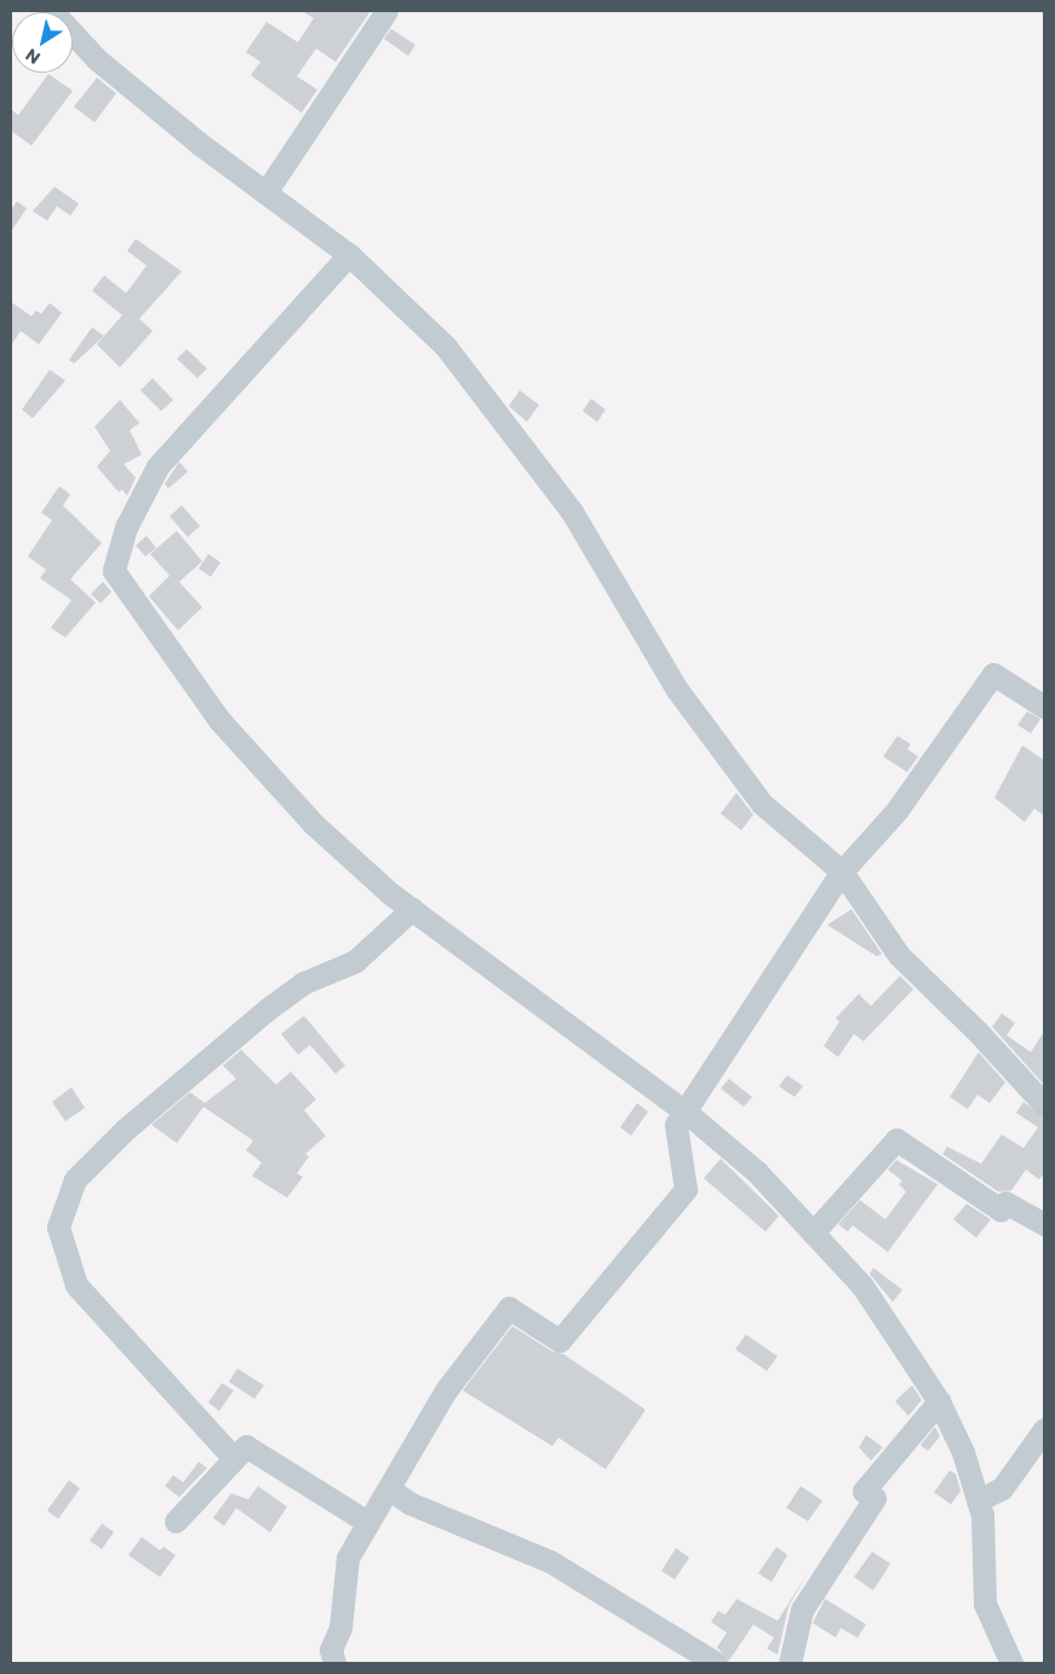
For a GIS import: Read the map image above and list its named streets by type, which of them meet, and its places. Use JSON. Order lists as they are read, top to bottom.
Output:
{
  "north": "bottom left"
}
